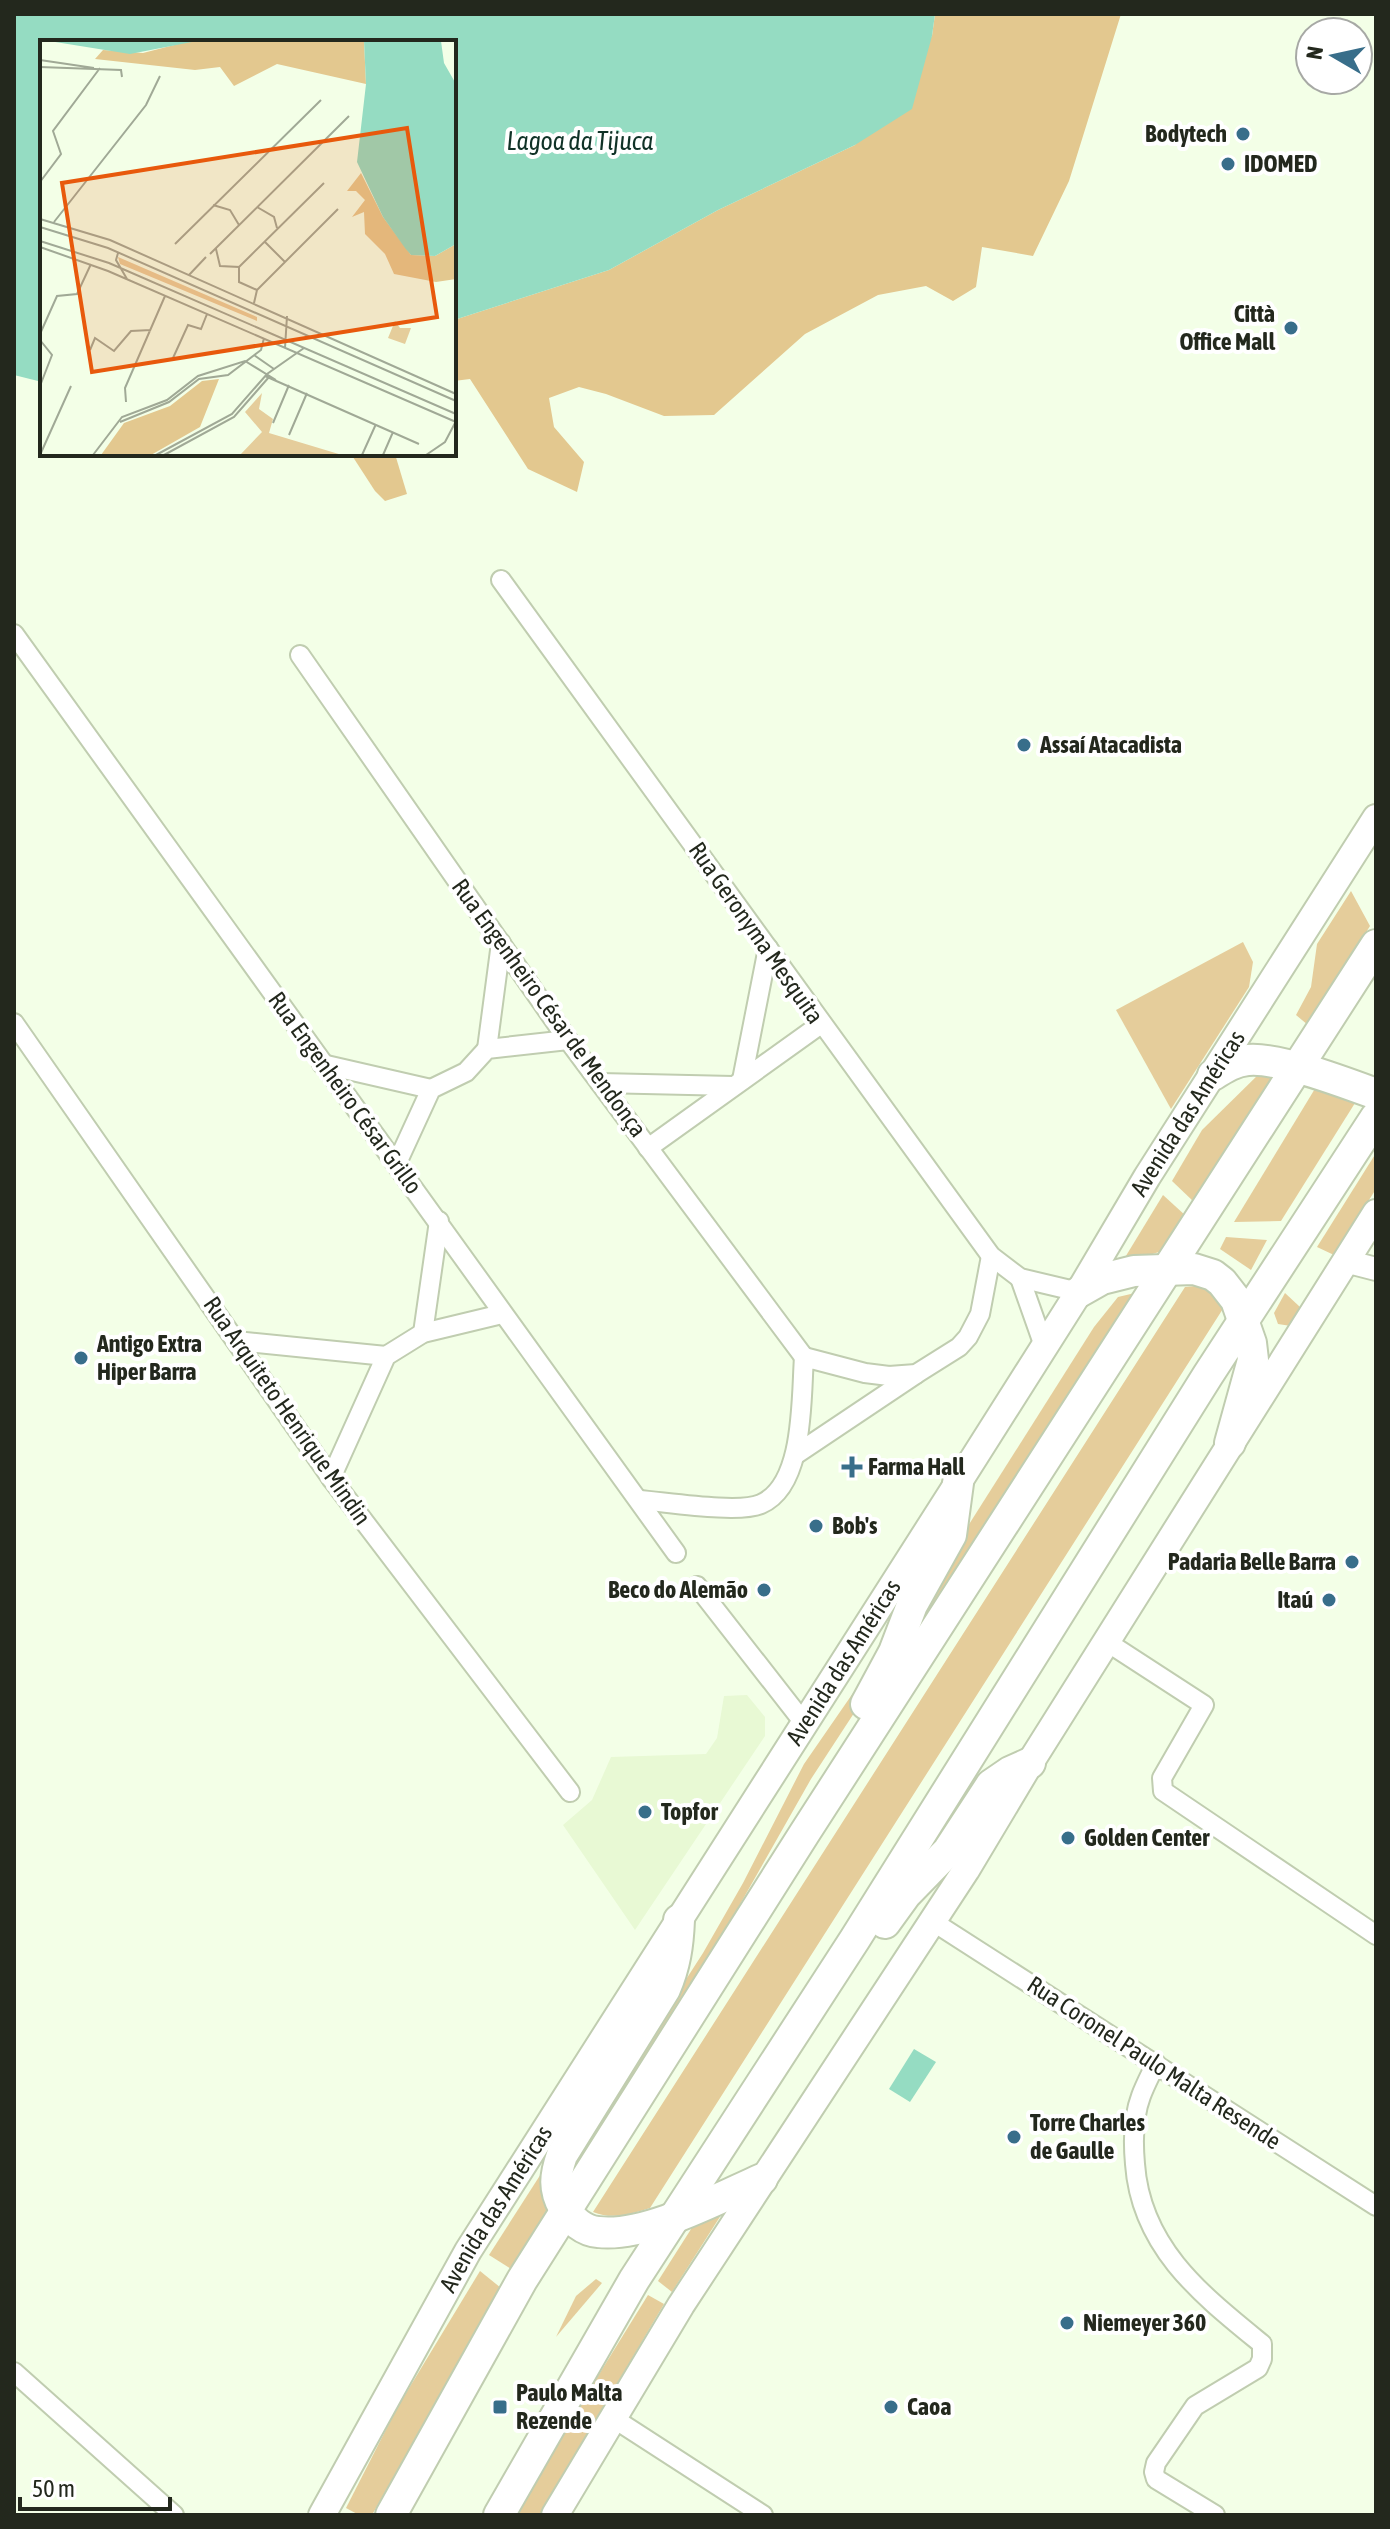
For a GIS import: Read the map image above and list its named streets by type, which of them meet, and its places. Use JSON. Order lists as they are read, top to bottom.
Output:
{
  "streets": {
    "main road": ["Avenida das Américas"],
    "street": [
      "Rua Geronyma Mesquita",
      "Rua Engenheiro César de Mendonça",
      "Rua Engenheiro César Grillo",
      "Rua Arquiteto Henrique Mindin",
      "Rua Coronel Paulo Malta Resende"
    ]
  },
  "crossings": [
    ["Rua Geronyma Mesquita", "Avenida das Américas"]
  ],
  "water": ["Lagoa da Tijuca"],
  "places": {
    "other": [
      "Bodytech",
      "IDOMED",
      "Città Office Mall",
      "Assaí Atacadista",
      "Antigo Extra Hiper Barra",
      "Bob's",
      "Padaria Belle Barra",
      "Beco do Alemão",
      "Itaú",
      "Topfor",
      "Golden Center",
      "Torre Charles de Gaulle",
      "Niemeyer 360",
      "Caoa"
    ],
    "health": ["Farma Hall"],
    "transit": ["Paulo Malta Rezende"]
  },
  "scale_bar": "50 m",
  "north": "left"
}
